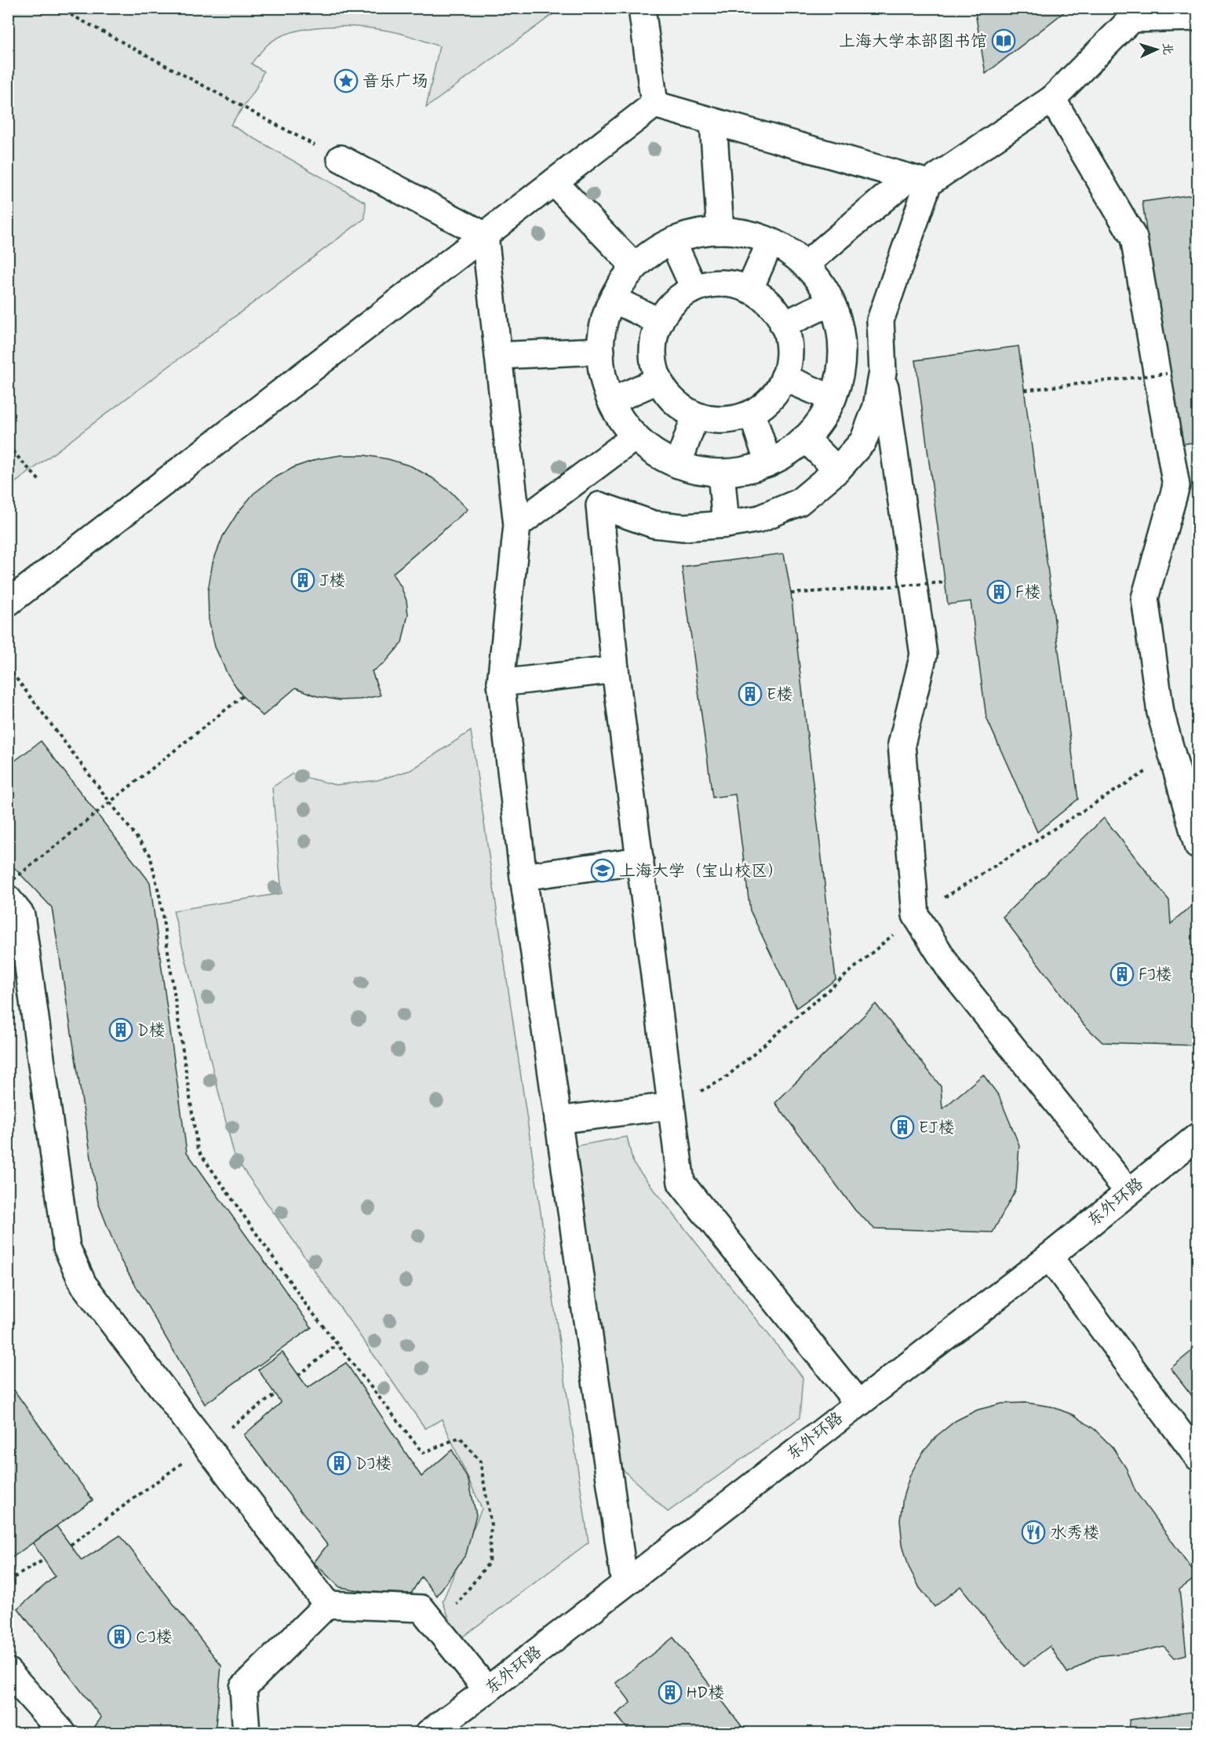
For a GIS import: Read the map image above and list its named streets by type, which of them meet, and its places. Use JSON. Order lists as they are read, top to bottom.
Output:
{
  "streets": {
    "street": ["东外环路"]
  },
  "places": {
    "library": ["上海大学本部图书馆"],
    "place": ["音乐广场"],
    "building": [
      "J楼",
      "F楼",
      "E楼",
      "FJ楼",
      "D楼",
      "EJ楼",
      "DJ楼",
      "CJ楼",
      "HD楼"
    ],
    "school or university": ["上海大学（宝山校区）"],
    "restaurant": ["水秀楼"]
  },
  "north": "right"
}
